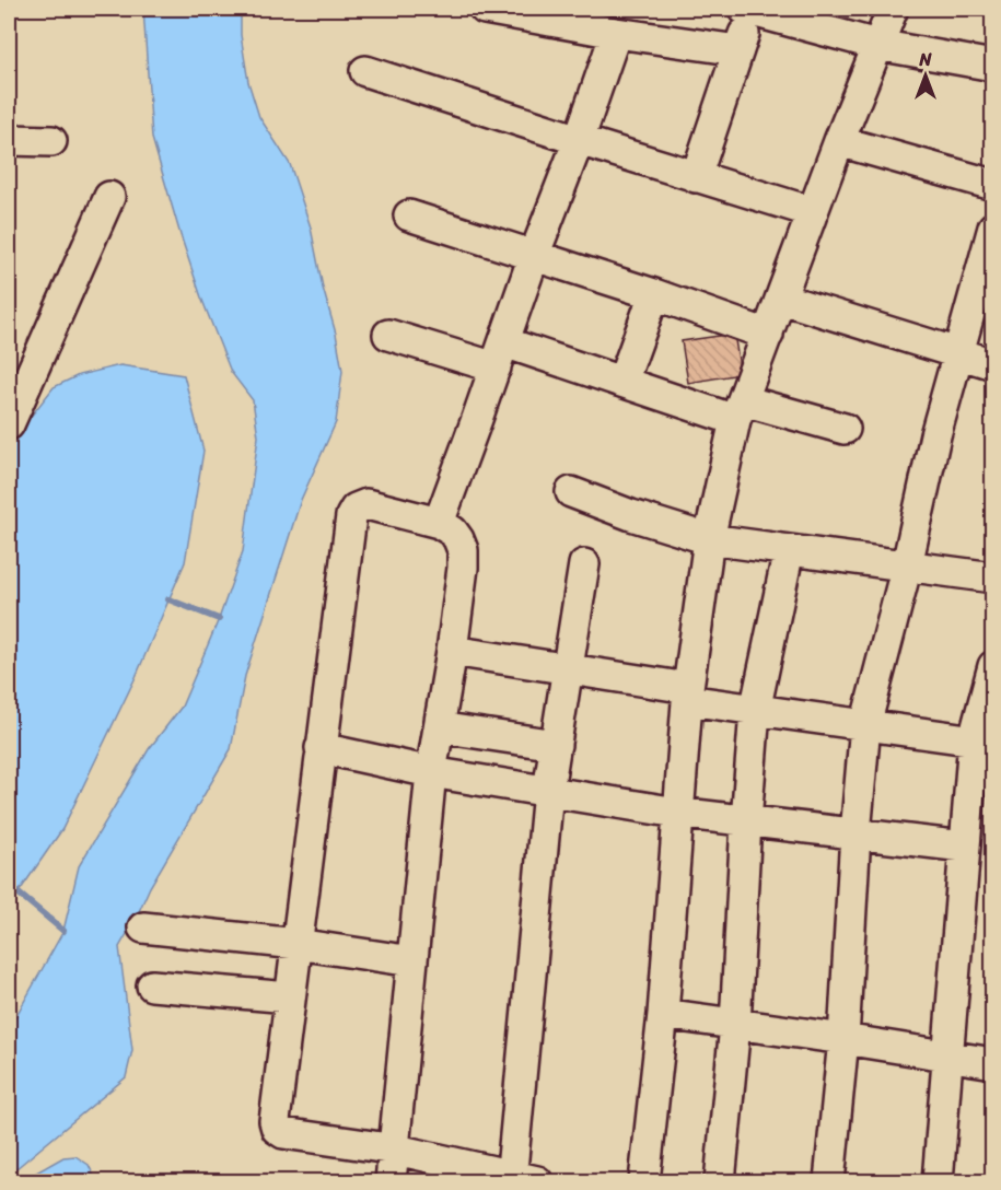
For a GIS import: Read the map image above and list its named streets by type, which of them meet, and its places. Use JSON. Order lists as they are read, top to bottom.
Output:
{
  "north": "top"
}
